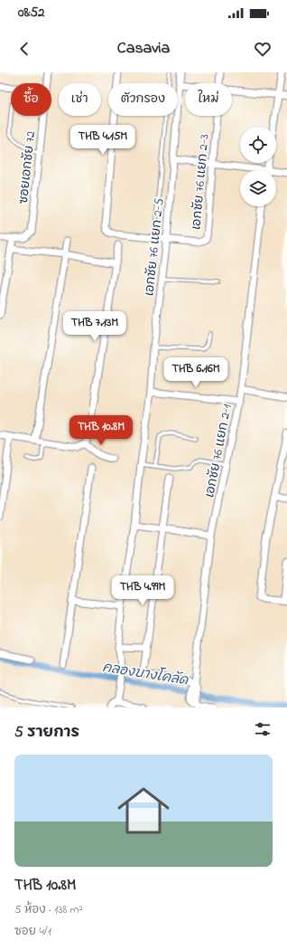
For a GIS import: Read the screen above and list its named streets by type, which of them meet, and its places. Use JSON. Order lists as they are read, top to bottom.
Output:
{
  "streets": {
    "street": [
      "ซอยเอกชัย 72",
      "เอกชัย 76 แยก 2-3",
      "เอกชัย 76 แยก 2-5",
      "เอกชัย 76 แยก 2-1"
    ]
  },
  "crossings": [
    ["เอกชัย 76 แยก 2-3", "เอกชัย 76 แยก 2-5"]
  ],
  "water": ["คลองบางโคลัด"],
  "page": {
    "status": "08:52",
    "header": "Casavia",
    "chip": [
      "ซื้อ",
      "เช่า",
      "ตัวกรอง",
      "ใหม่"
    ],
    "price": [
      "THB 4.15M",
      "THB 7.13M",
      "THB 6.16M",
      "THB 10.8M",
      "THB 4.99M"
    ],
    "heading": "5 รายการ",
    "list": [
      {
        "name": "THB 10.8M",
        "note": "5 ห้อง · 138 m² · ซอย 4/1"
      }
    ]
  }
}
